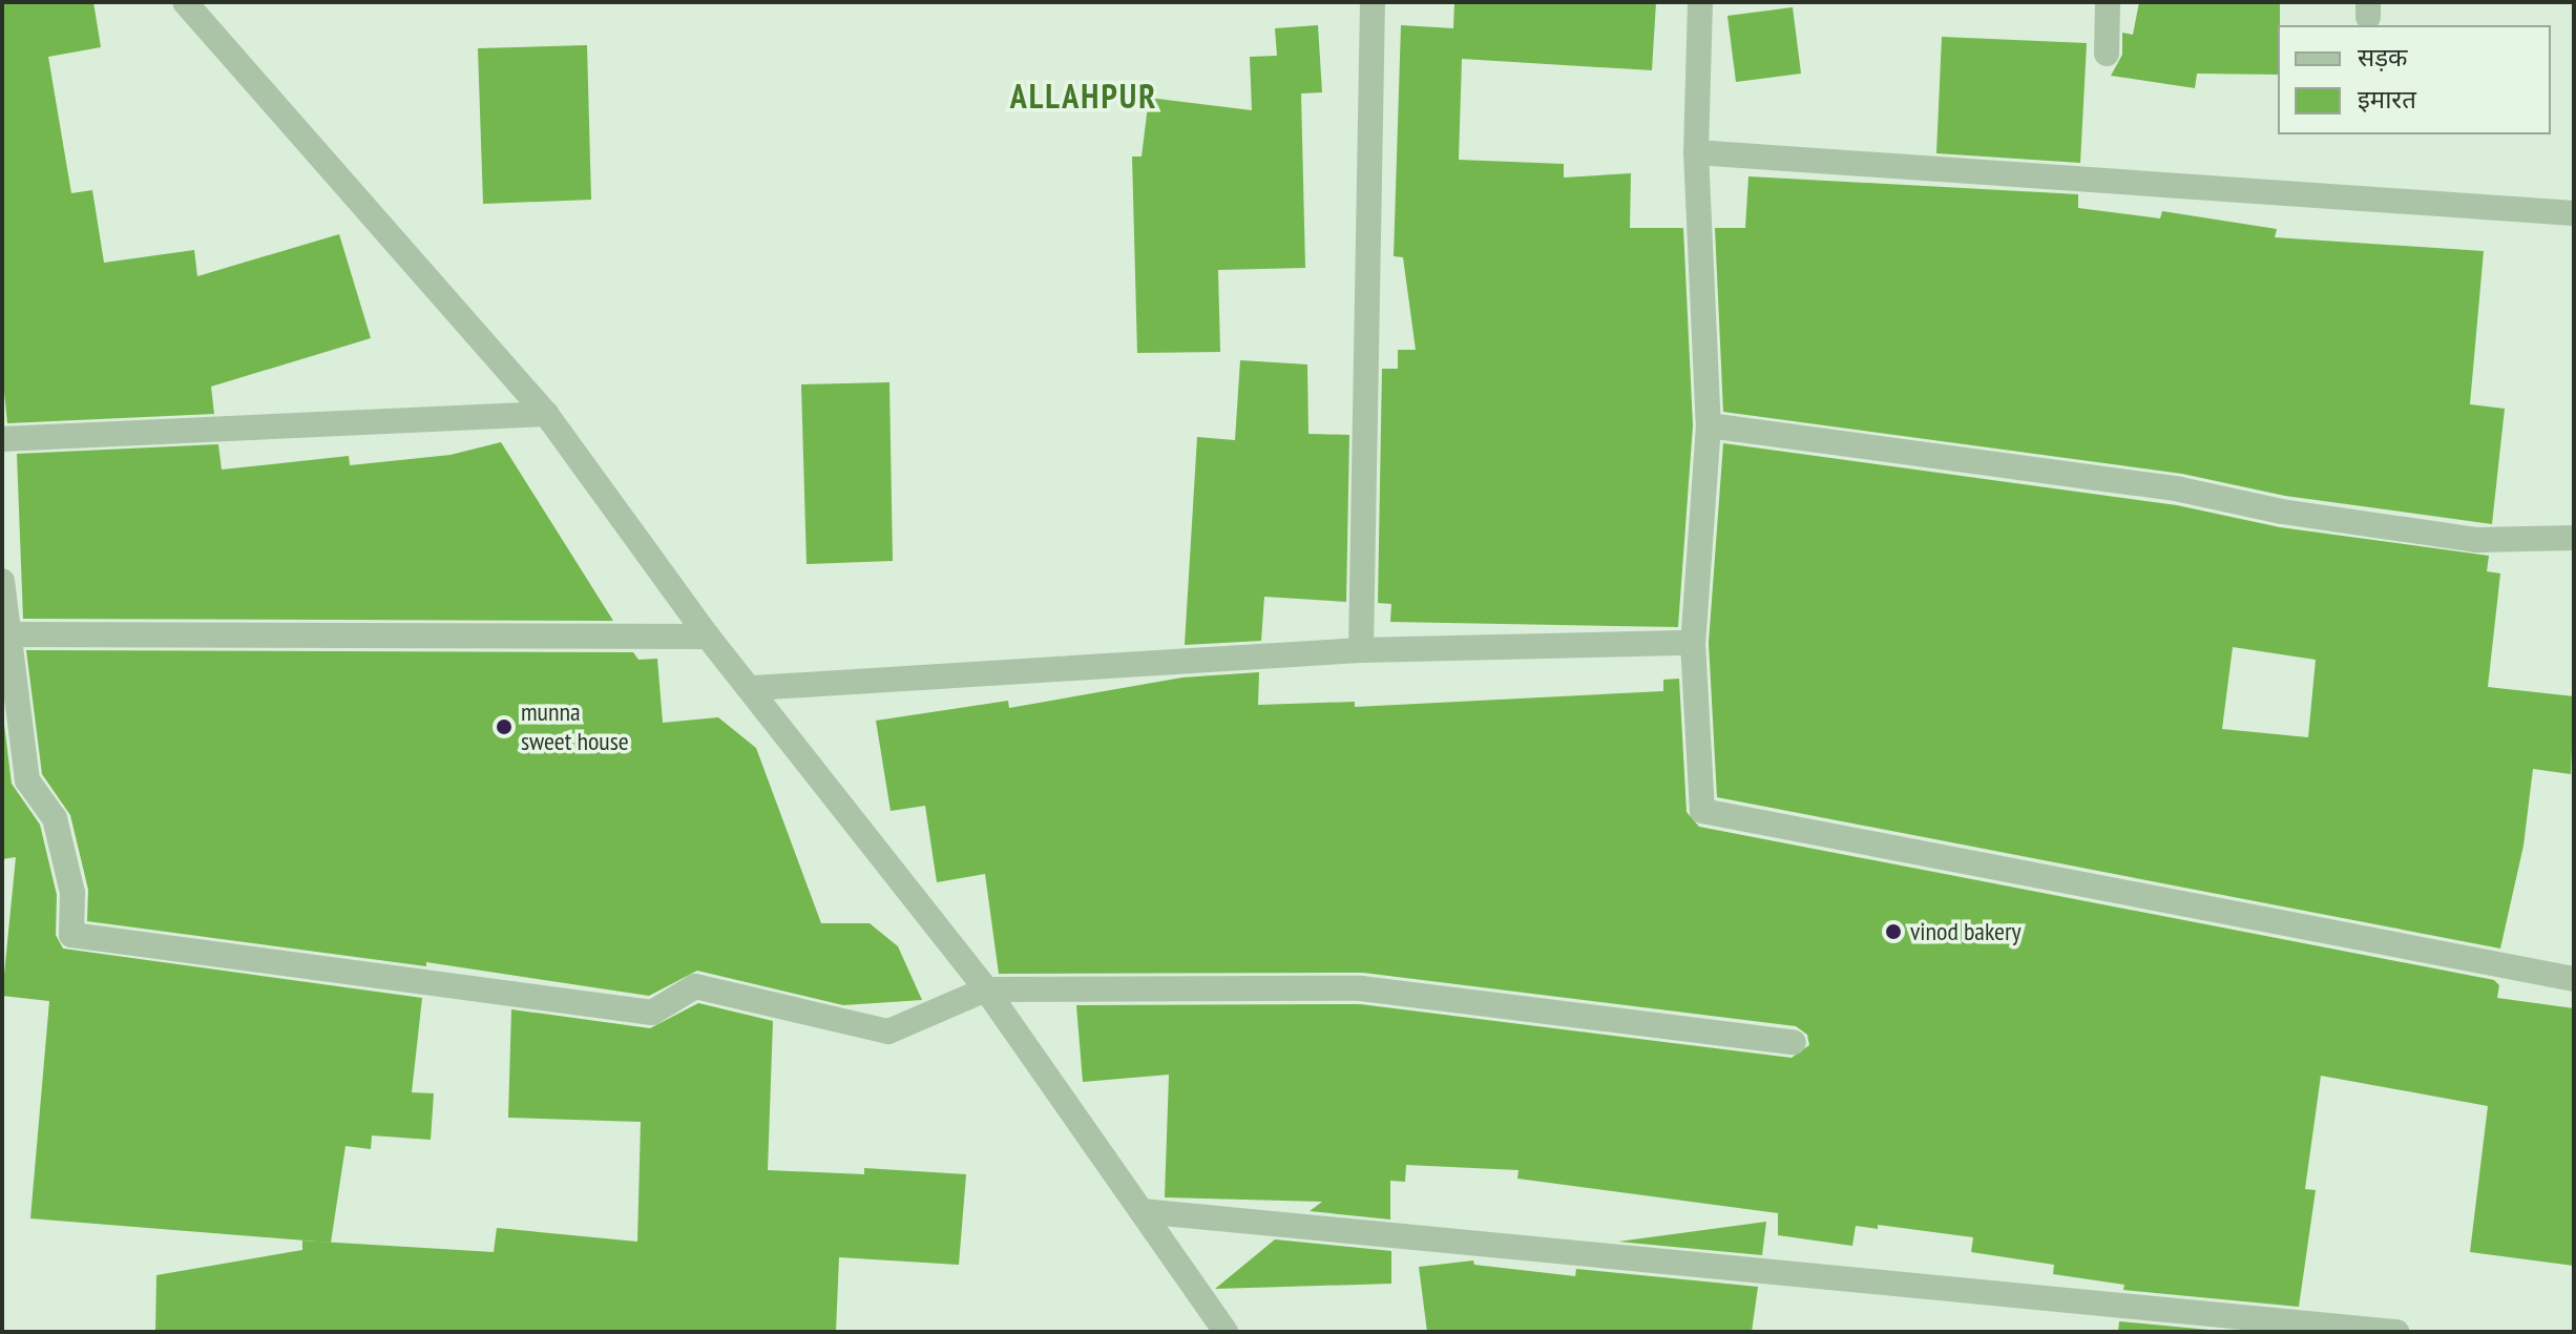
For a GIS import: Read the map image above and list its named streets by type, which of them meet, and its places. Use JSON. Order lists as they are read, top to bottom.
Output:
{
  "districts": ["ALLAHPUR"],
  "places": ["munna sweet house", "vinod bakery"],
  "legend": ["सड़क", "इमारत"]
}
